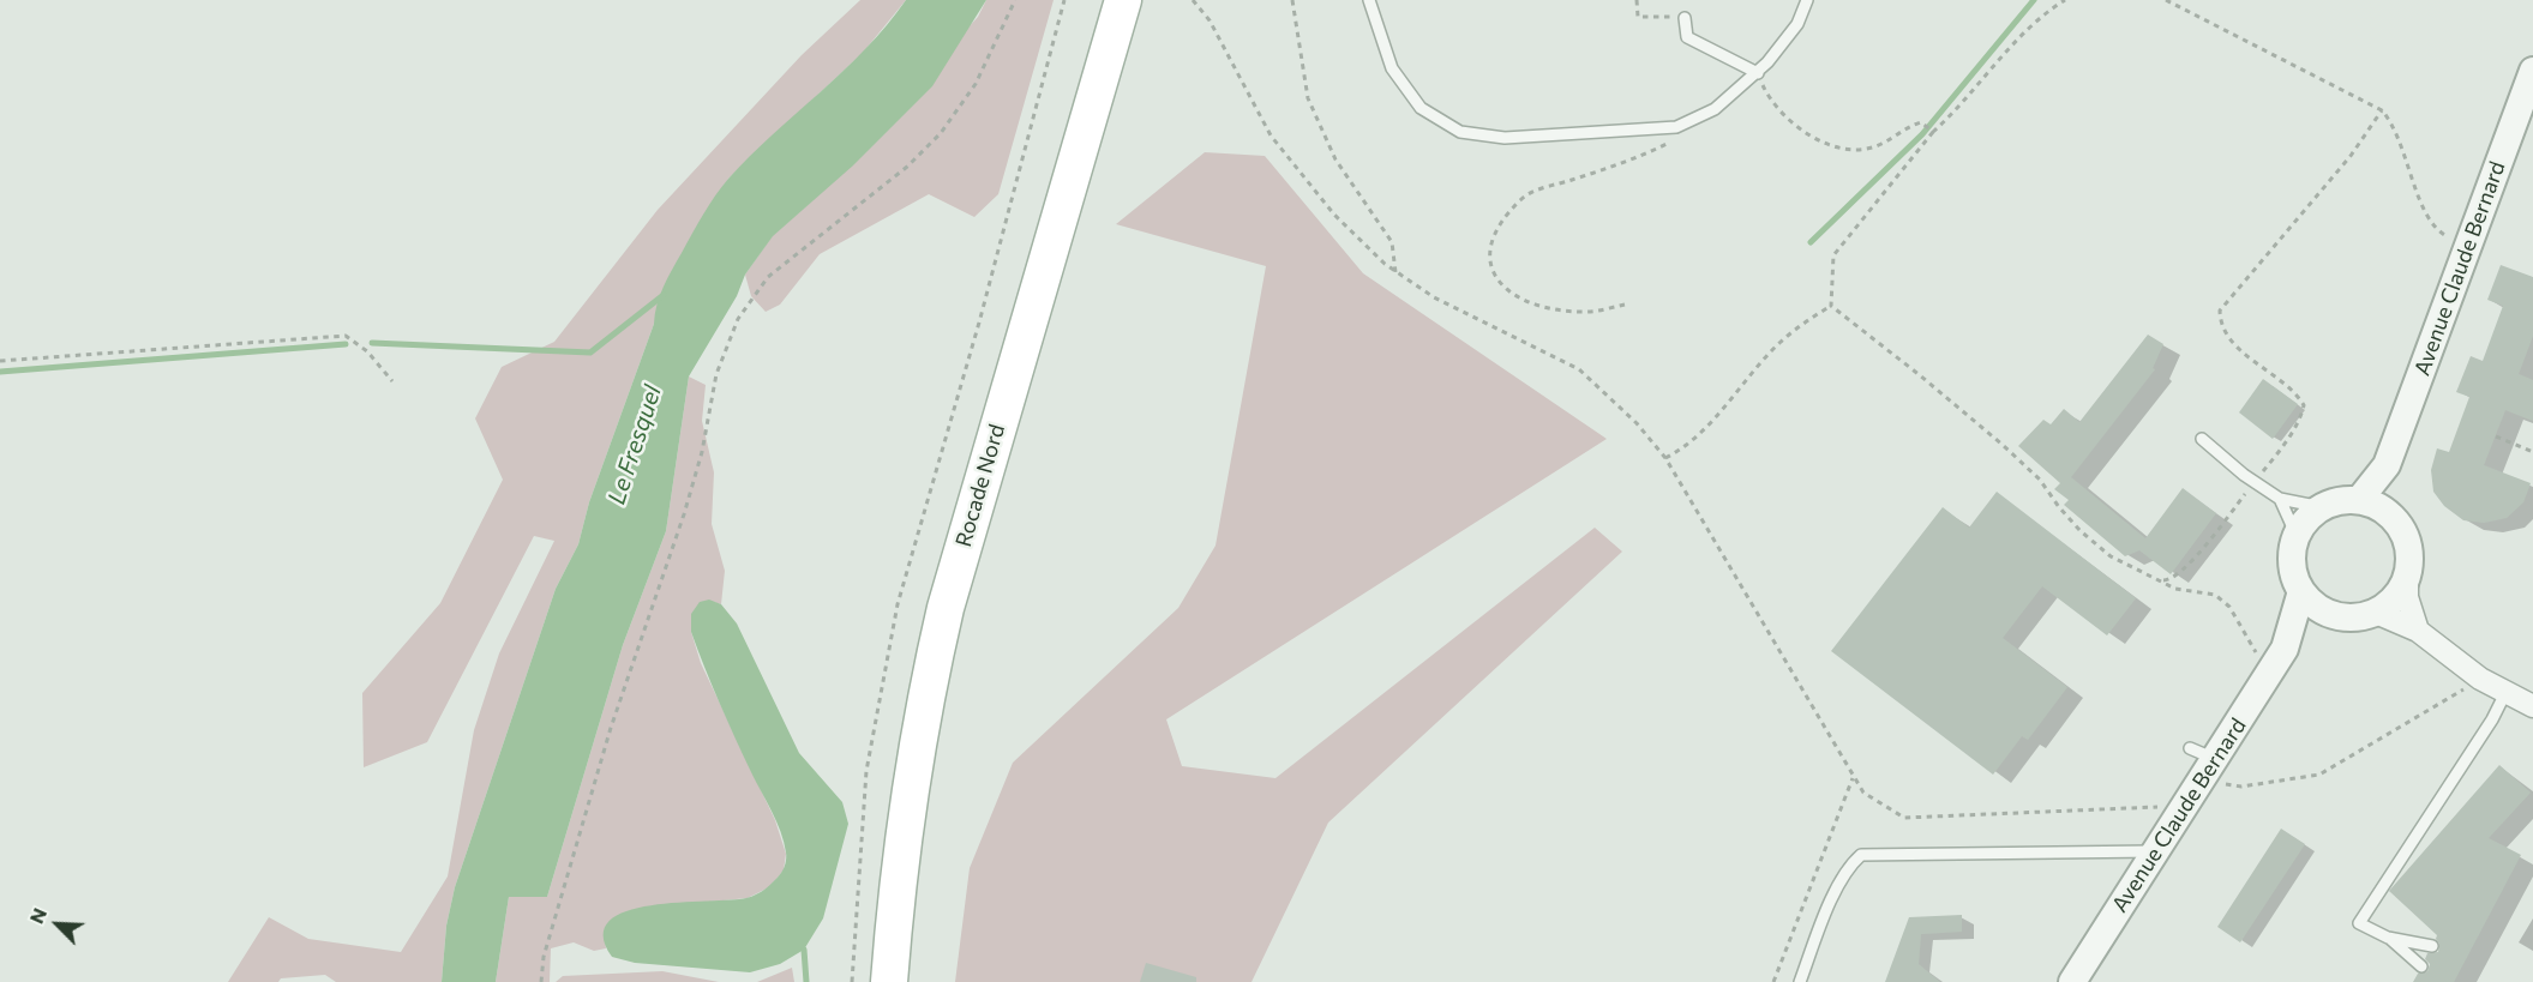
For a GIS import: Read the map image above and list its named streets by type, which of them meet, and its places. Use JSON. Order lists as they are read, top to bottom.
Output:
{
  "streets": {
    "main road": ["Rocade Nord"],
    "street": ["Avenue Claude Bernard"]
  },
  "water": ["Le Fresquel"],
  "north": "top left"
}
